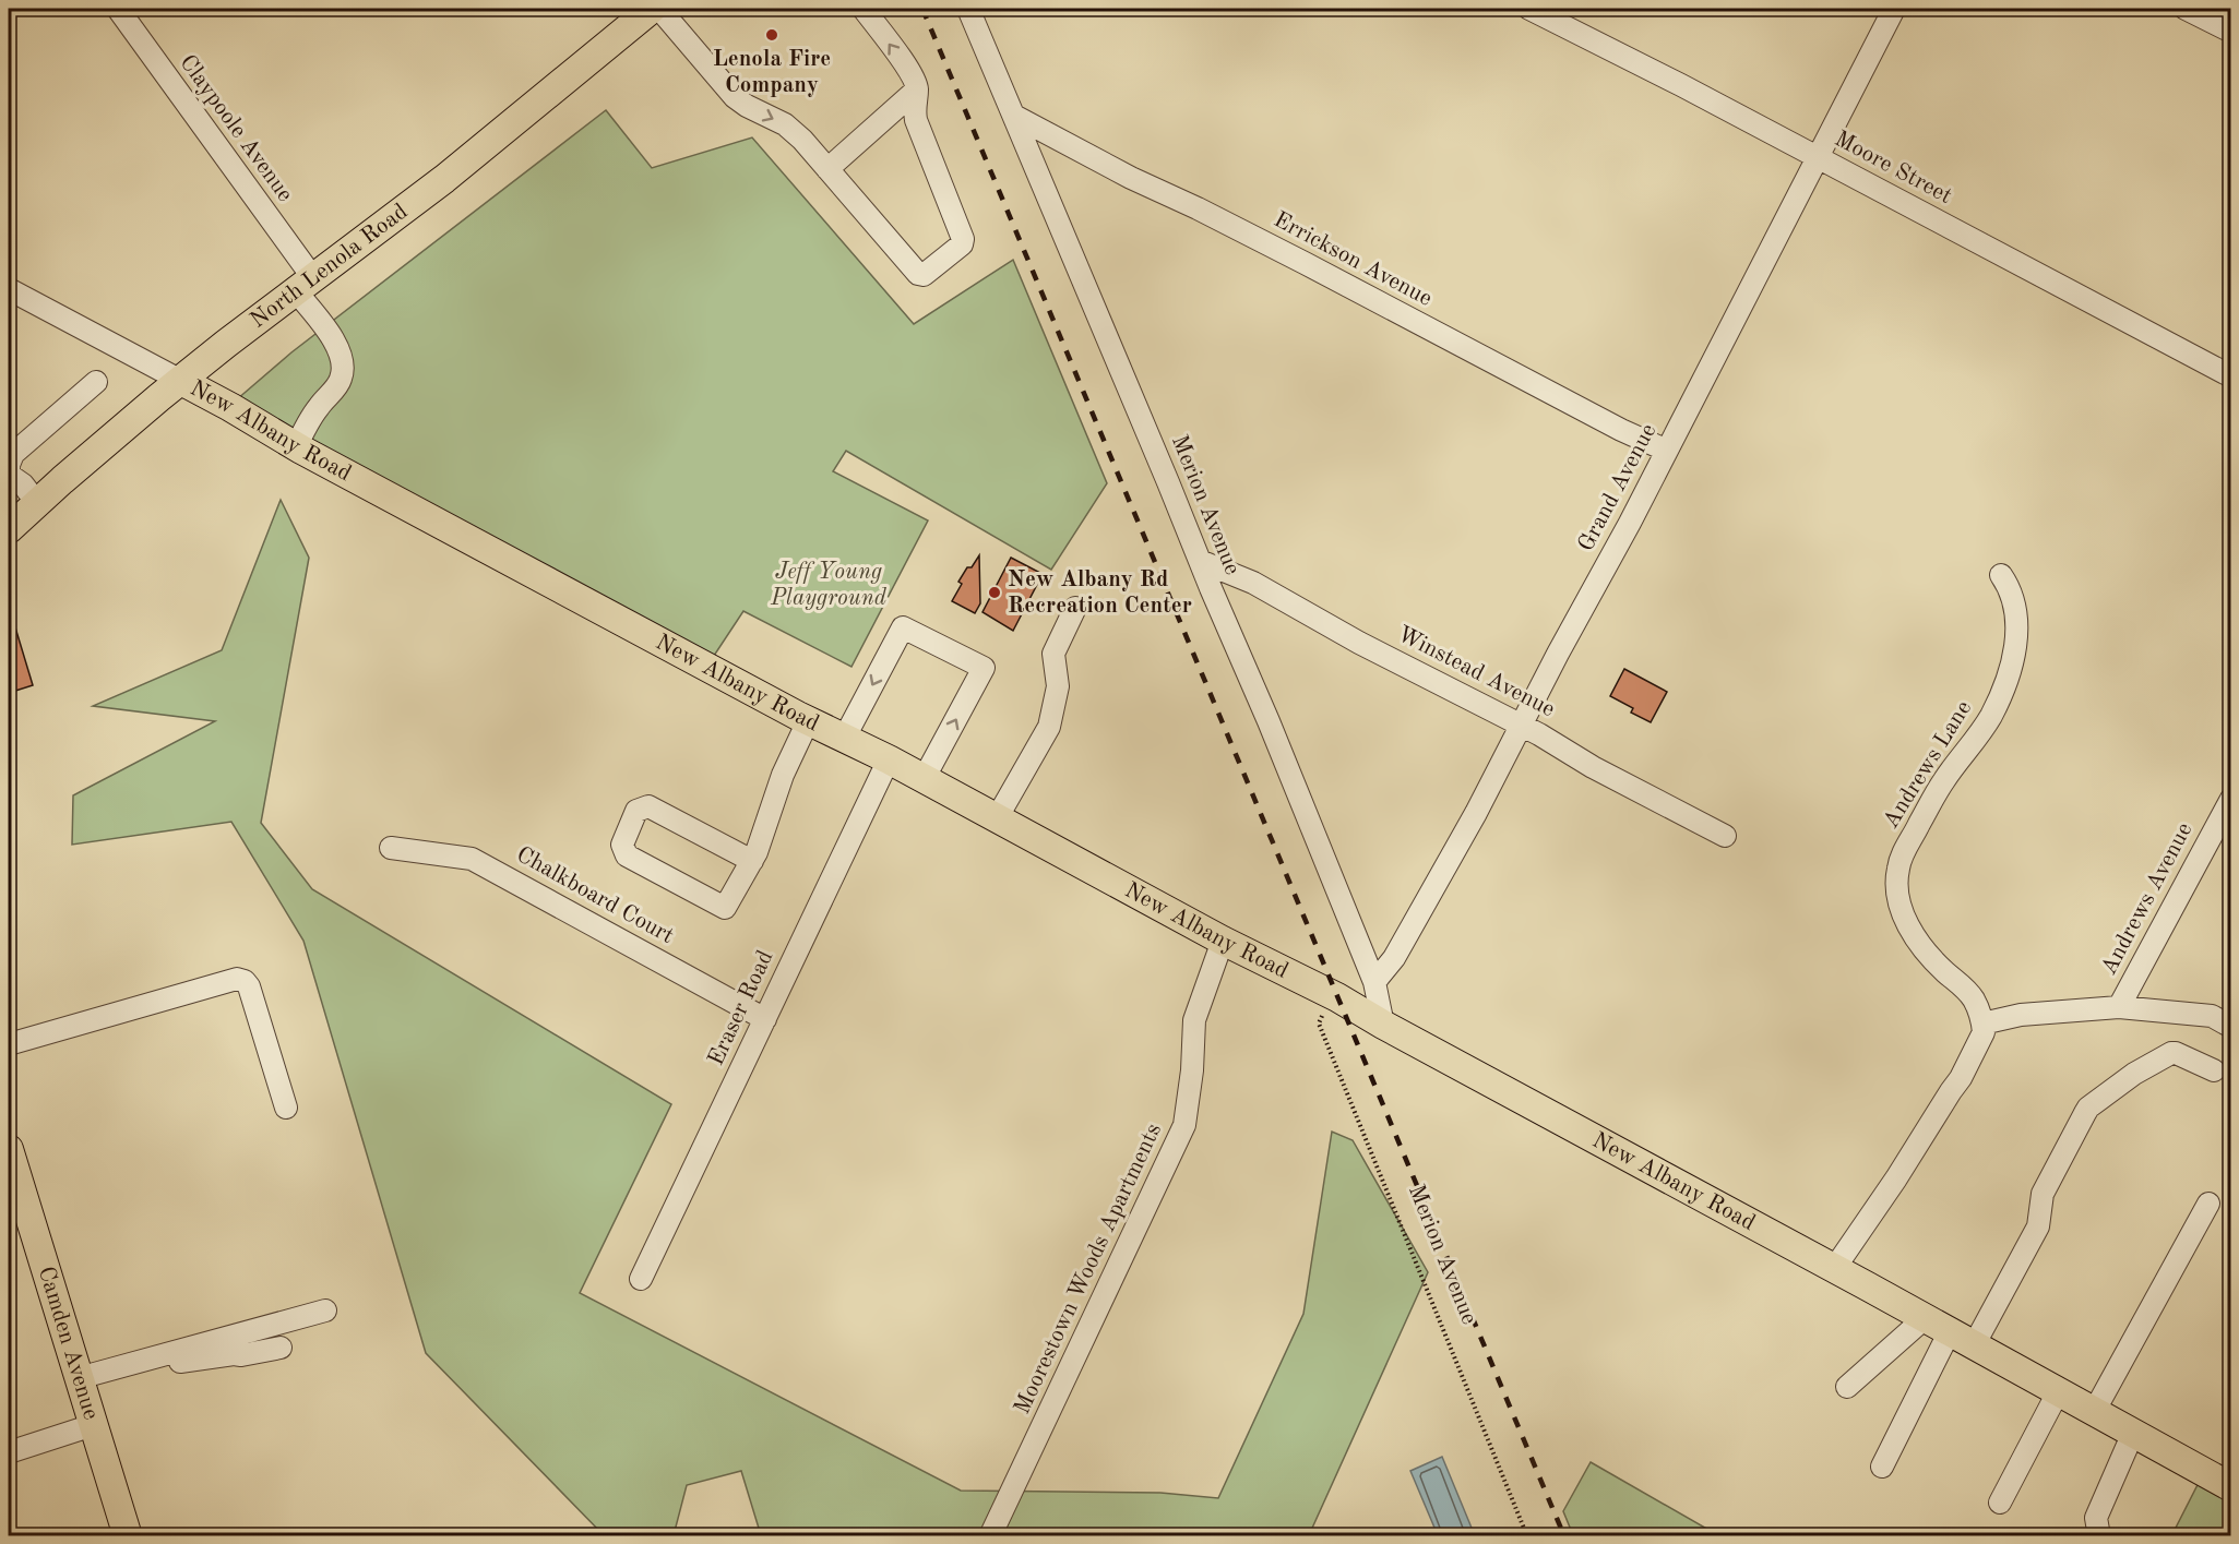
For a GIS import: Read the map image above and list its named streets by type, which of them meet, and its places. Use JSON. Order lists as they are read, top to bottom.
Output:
{
  "streets": {
    "main road": ["North Lenola Road", "New Albany Road", "Camden Avenue"],
    "street": [
      "Claypoole Avenue",
      "Moore Street",
      "Errickson Avenue",
      "Grand Avenue",
      "Merion Avenue",
      "Winstead Avenue",
      "Andrews Lane",
      "Chalkboard Court",
      "Andrews Avenue",
      "Eraser Road",
      "Moorestown Woods Apartments"
    ]
  },
  "crossings": [
    ["Claypoole Avenue", "North Lenola Road"],
    ["Claypoole Avenue", "New Albany Road"],
    ["Moore Street", "Grand Avenue"],
    ["Errickson Avenue", "Grand Avenue"],
    ["Errickson Avenue", "Merion Avenue"],
    ["North Lenola Road", "New Albany Road"],
    ["New Albany Road", "Merion Avenue"],
    ["New Albany Road", "Eraser Road"],
    ["New Albany Road", "Moorestown Woods Apartments"],
    ["Grand Avenue", "Merion Avenue"],
    ["Grand Avenue", "Winstead Avenue"],
    ["Merion Avenue", "Winstead Avenue"],
    ["Andrews Lane", "Andrews Avenue"],
    ["Chalkboard Court", "Eraser Road"]
  ],
  "parks": ["Jeff Young Playground"],
  "places": ["Lenola Fire Company", "New Albany Rd Recreation Center"]
}
